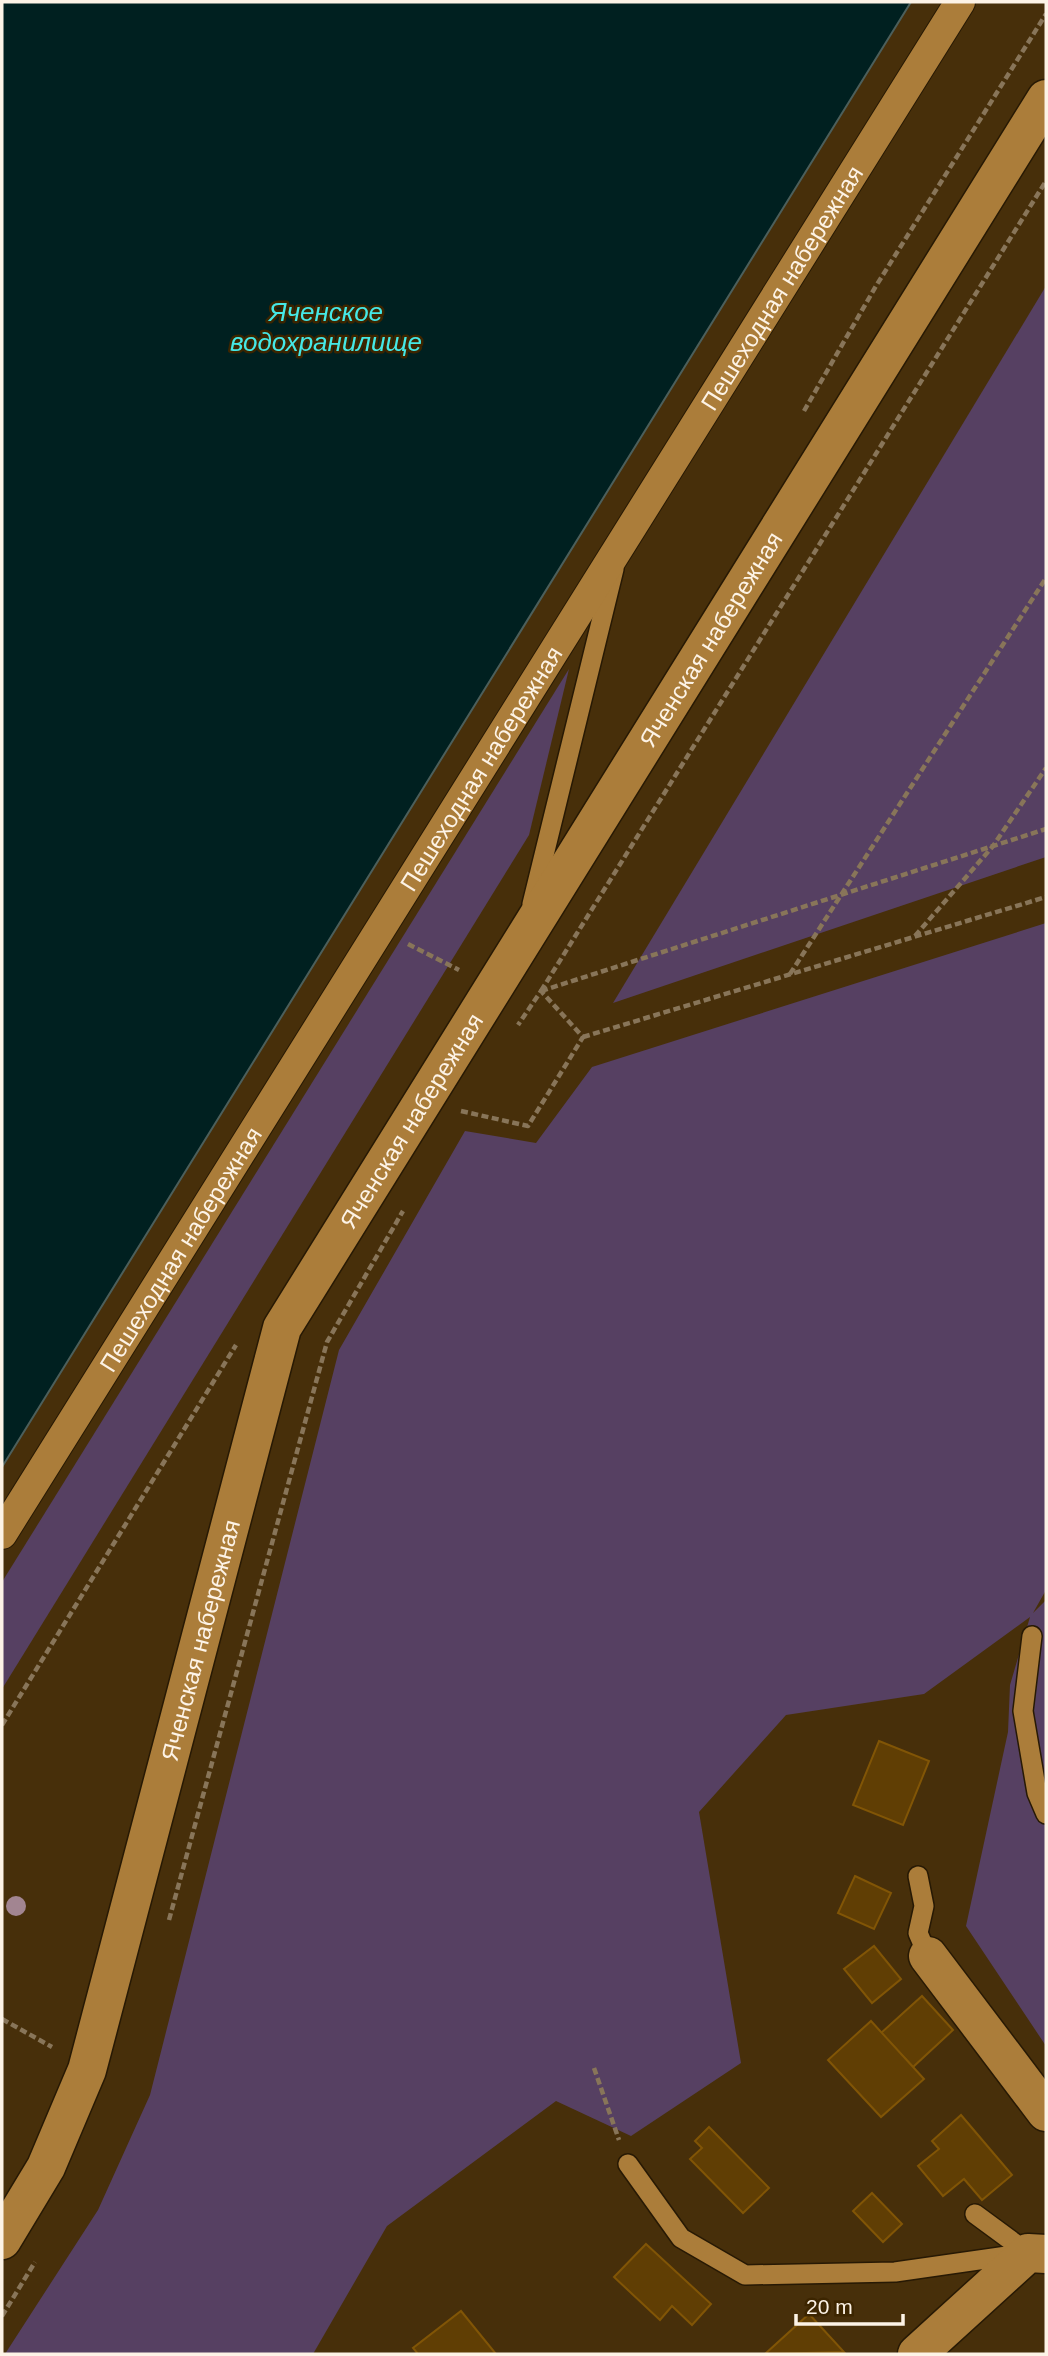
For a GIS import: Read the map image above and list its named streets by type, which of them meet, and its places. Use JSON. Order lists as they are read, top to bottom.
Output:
{
  "streets": {
    "street": ["Пешеходная набережная", "Яченская набережная"]
  },
  "water": ["Яченское водохранилище"],
  "scale_bar": "20 m"
}
